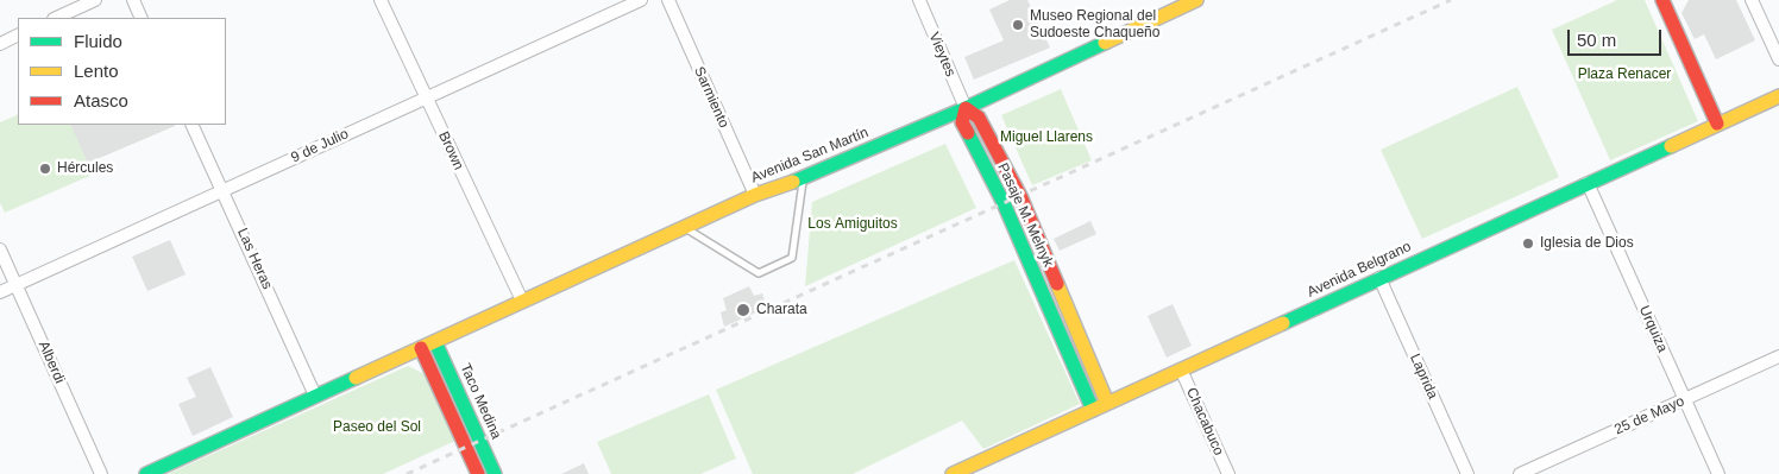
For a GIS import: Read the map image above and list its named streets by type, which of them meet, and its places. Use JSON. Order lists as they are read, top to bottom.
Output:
{
  "streets": {
    "main road": [
      "Avenida San Martín",
      "Pasaje M. Melnyk",
      "Avenida Belgrano",
      "Taco Medina"
    ],
    "street": [
      "Vieytes",
      "Sarmiento",
      "9 de Julio",
      "Brown",
      "Las Heras",
      "Urquiza",
      "Alberdi",
      "Laprida",
      "25 de Mayo",
      "Chacabuco"
    ]
  },
  "crossings": [
    ["Vieytes", "Avenida San Martín"],
    ["Vieytes", "Pasaje M. Melnyk"],
    ["Sarmiento", "Avenida San Martín"],
    ["9 de Julio", "Brown"],
    ["9 de Julio", "Las Heras"],
    ["9 de Julio", "Alberdi"],
    ["Brown", "Avenida San Martín"],
    ["Avenida San Martín", "Pasaje M. Melnyk"],
    ["Avenida San Martín", "Las Heras"],
    ["Avenida San Martín", "Taco Medina"],
    ["Pasaje M. Melnyk", "Avenida Belgrano"],
    ["Avenida Belgrano", "Urquiza"],
    ["Avenida Belgrano", "Laprida"],
    ["Avenida Belgrano", "Chacabuco"],
    ["Urquiza", "25 de Mayo"]
  ],
  "parks": [
    "Plaza Renacer",
    "Miguel Llarens",
    "Los Amiguitos",
    "Paseo del Sol"
  ],
  "places": [
    "Museo Regional del Sudoeste Chaqueño",
    "Hércules",
    "Iglesia de Dios",
    "Charata"
  ],
  "legend": ["Fluido", "Lento", "Atasco"],
  "scale_bar": "50 m"
}
